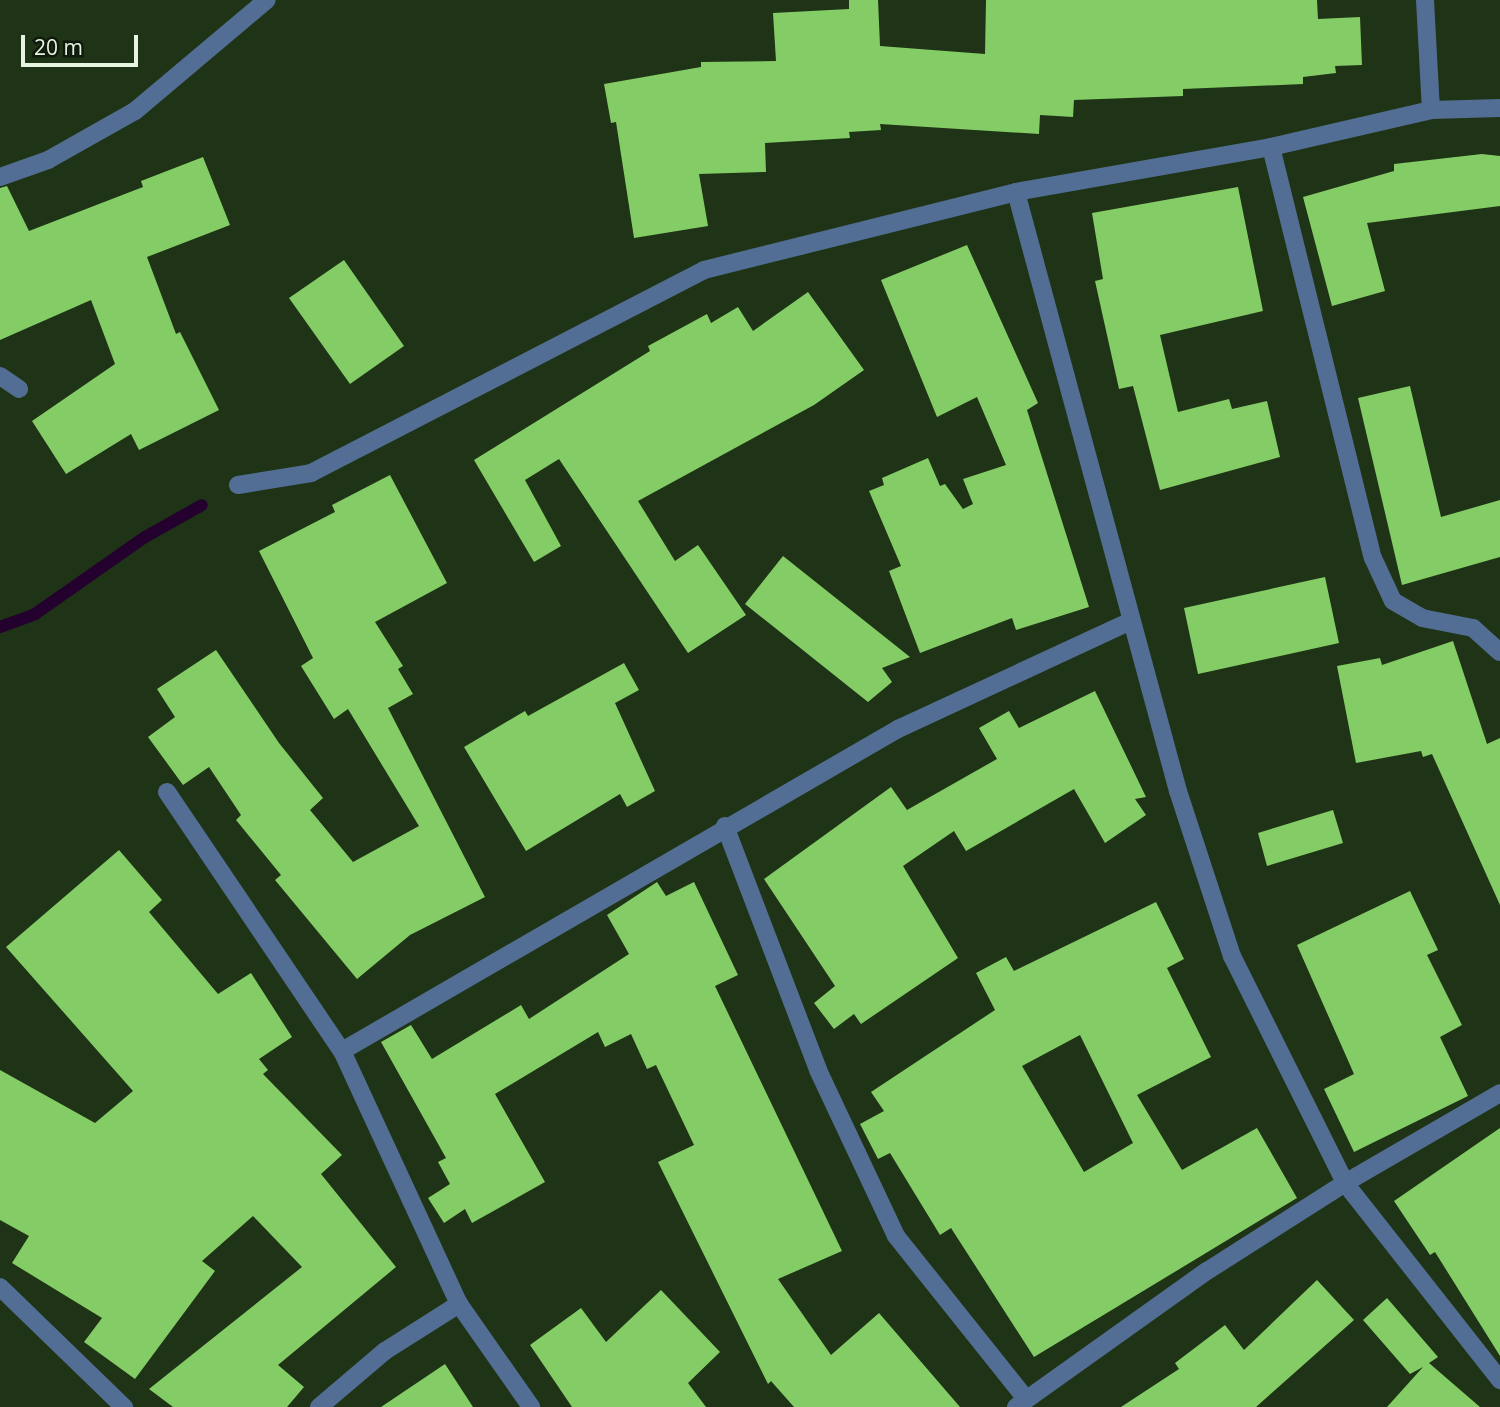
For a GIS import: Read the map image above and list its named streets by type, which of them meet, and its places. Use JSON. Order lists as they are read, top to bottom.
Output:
{
  "scale_bar": "20 m"
}
